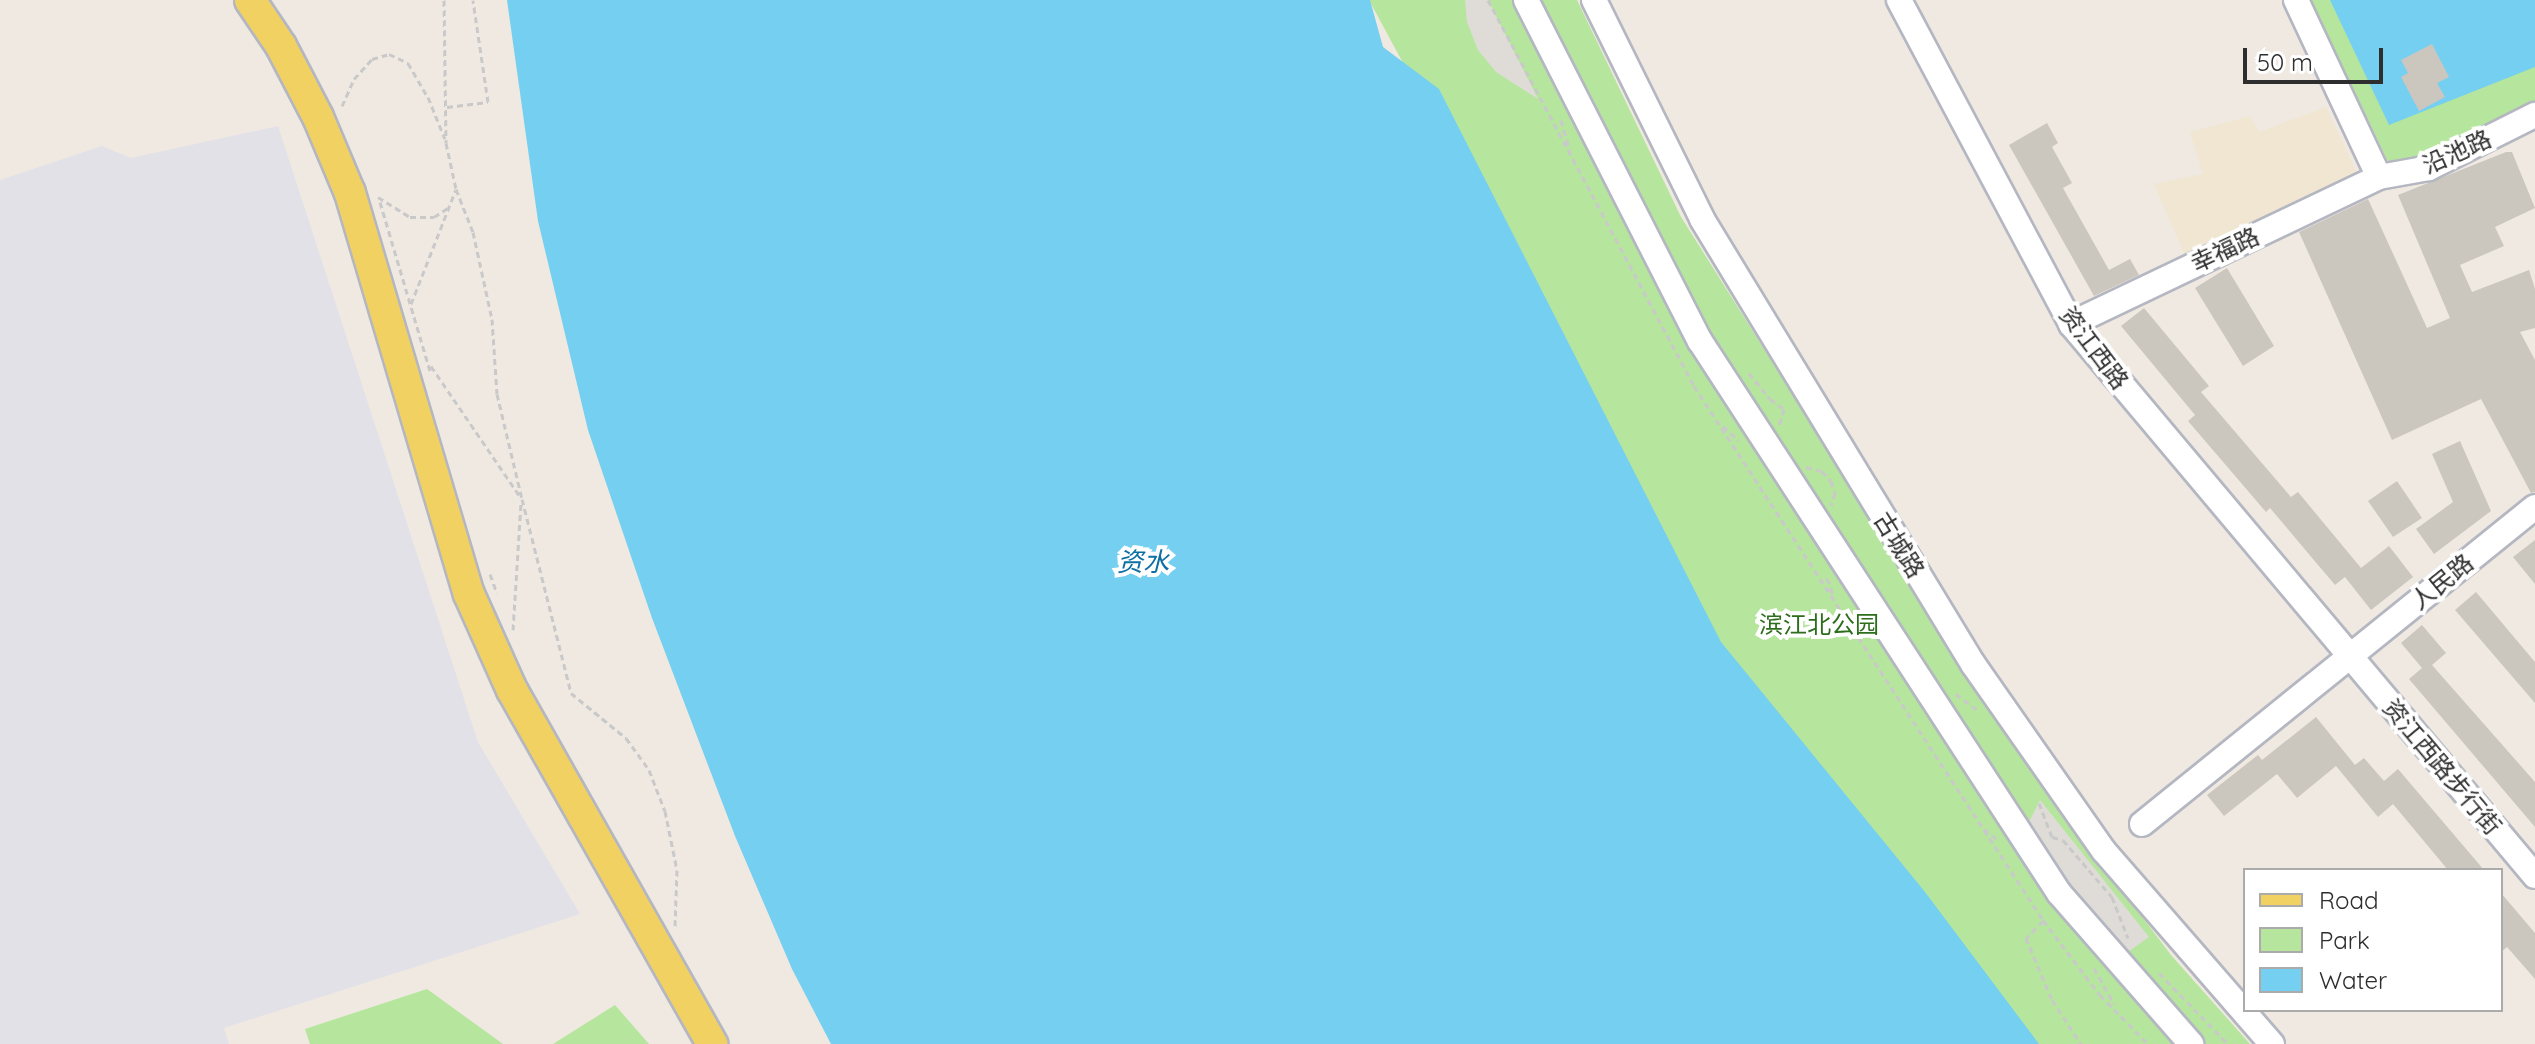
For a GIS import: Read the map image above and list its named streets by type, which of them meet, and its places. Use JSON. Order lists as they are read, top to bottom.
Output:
{
  "streets": {
    "street": [
      "沿池路",
      "幸福路",
      "资江西路",
      "古城路",
      "人民路",
      "资江西路步行街"
    ]
  },
  "crossings": [
    ["沿池路", "幸福路"],
    ["幸福路", "资江西路"],
    ["资江西路", "人民路"],
    ["资江西路", "资江西路步行街"],
    ["人民路", "资江西路步行街"]
  ],
  "water": ["资水"],
  "parks": ["滨江北公园"],
  "legend": ["Road", "Park", "Water"],
  "scale_bar": "50 m"
}
